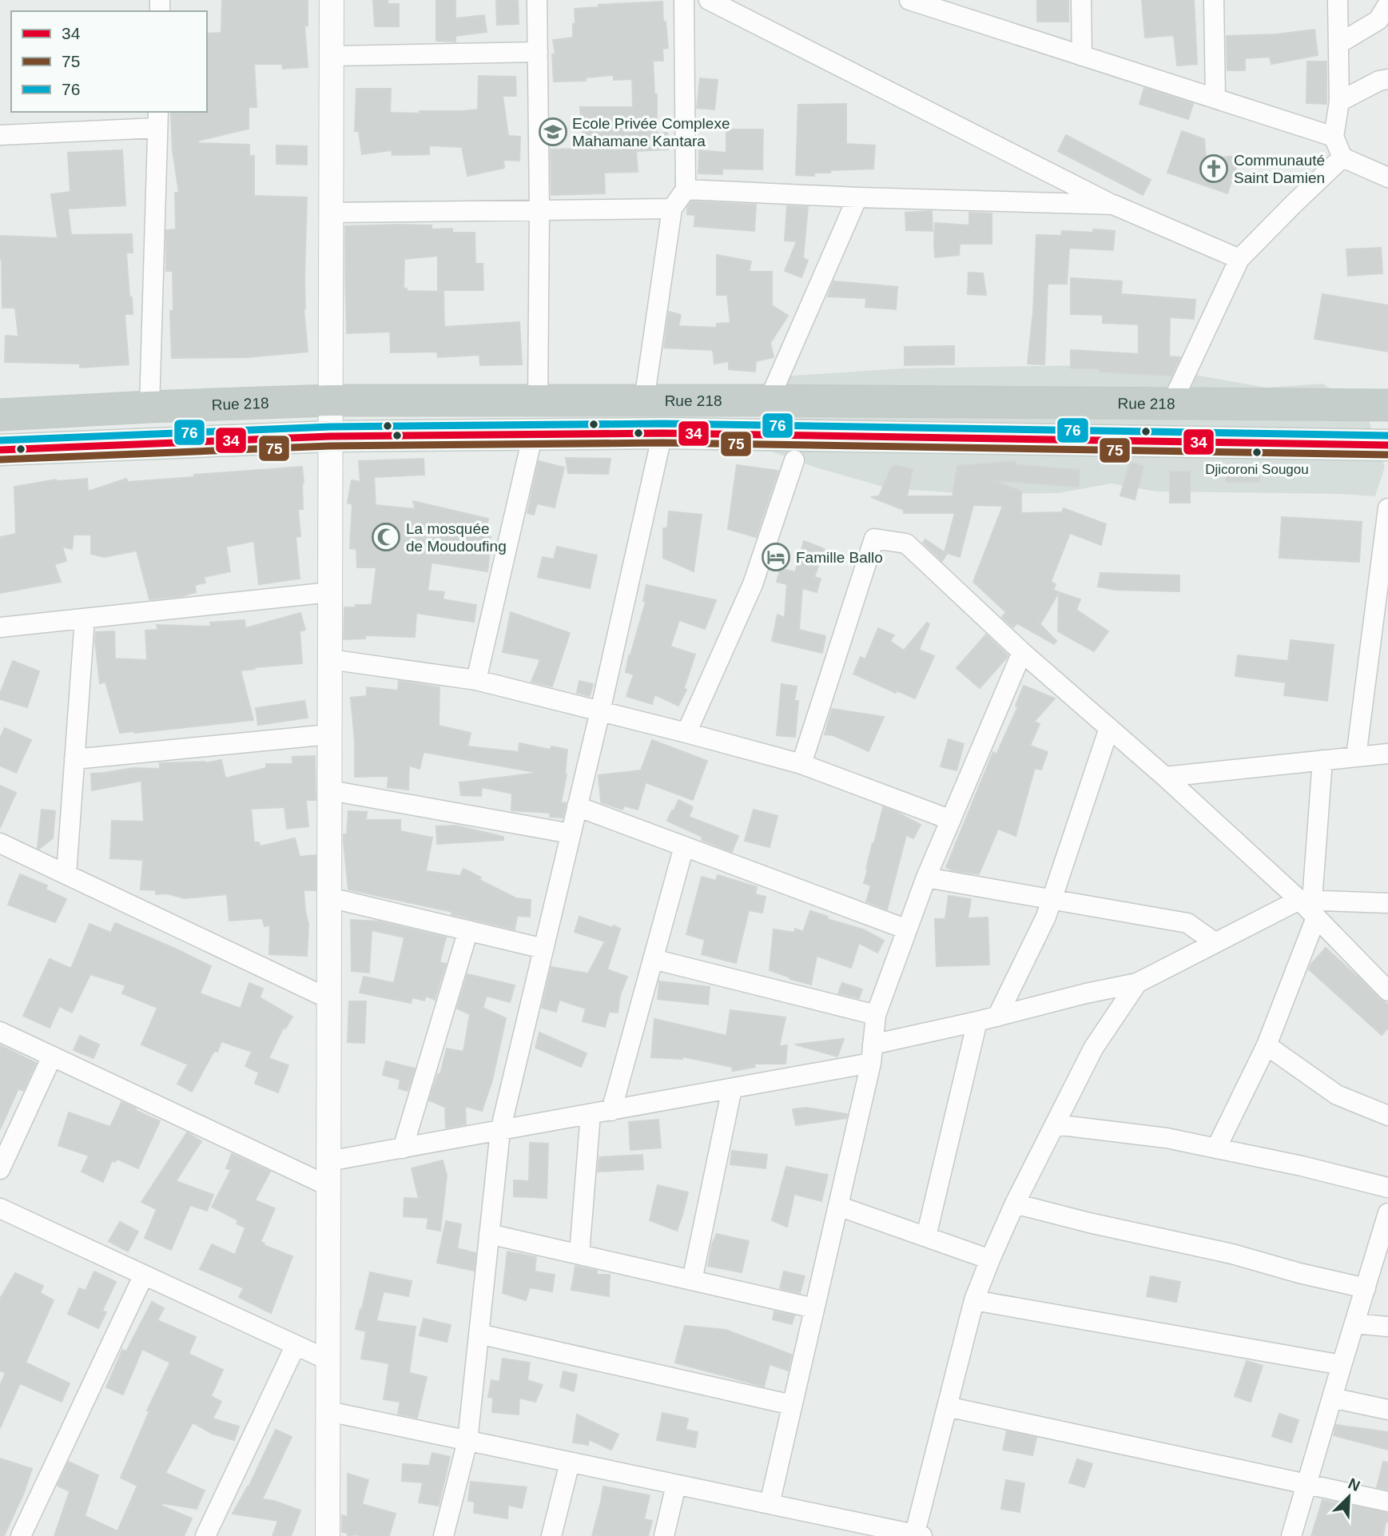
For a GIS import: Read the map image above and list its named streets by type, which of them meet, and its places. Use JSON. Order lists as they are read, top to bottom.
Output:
{
  "streets": {
    "highway": ["Rue 218"]
  },
  "places": {
    "school or university": ["Ecole Privée Complexe Mahamane Kantara"],
    "church": ["Communauté Saint Damien"],
    "other": ["Djicoroni Sougou"],
    "mosque": ["La mosquée de Moudoufing"],
    "hotel": ["Famille Ballo"]
  },
  "lines": ["transit line 76", "transit line 34", "transit line 75"],
  "legend": ["34", "75", "76"],
  "north": "top right"
}
